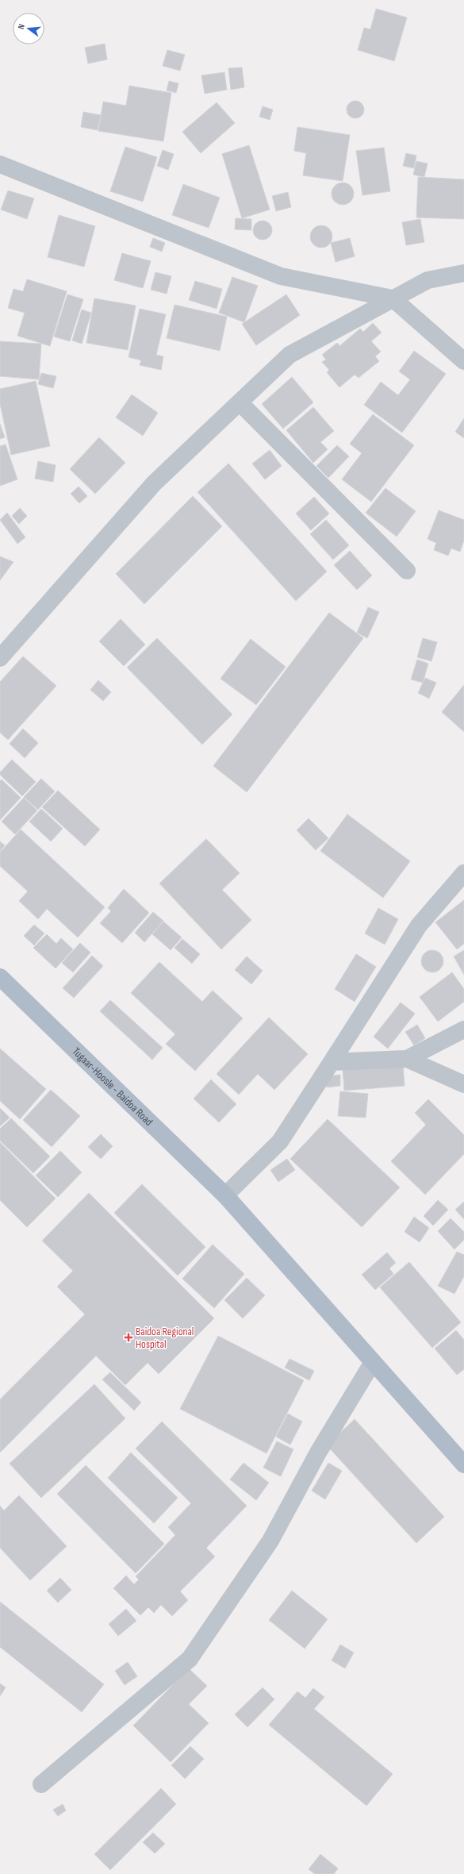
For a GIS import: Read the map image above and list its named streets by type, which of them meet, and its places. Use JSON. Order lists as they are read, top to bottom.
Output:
{
  "streets": {
    "main road": ["Tugaar-Hoosle - Baidoa Road"]
  },
  "places": {
    "health": ["Baidoa Regional Hospital"]
  },
  "north": "left"
}
